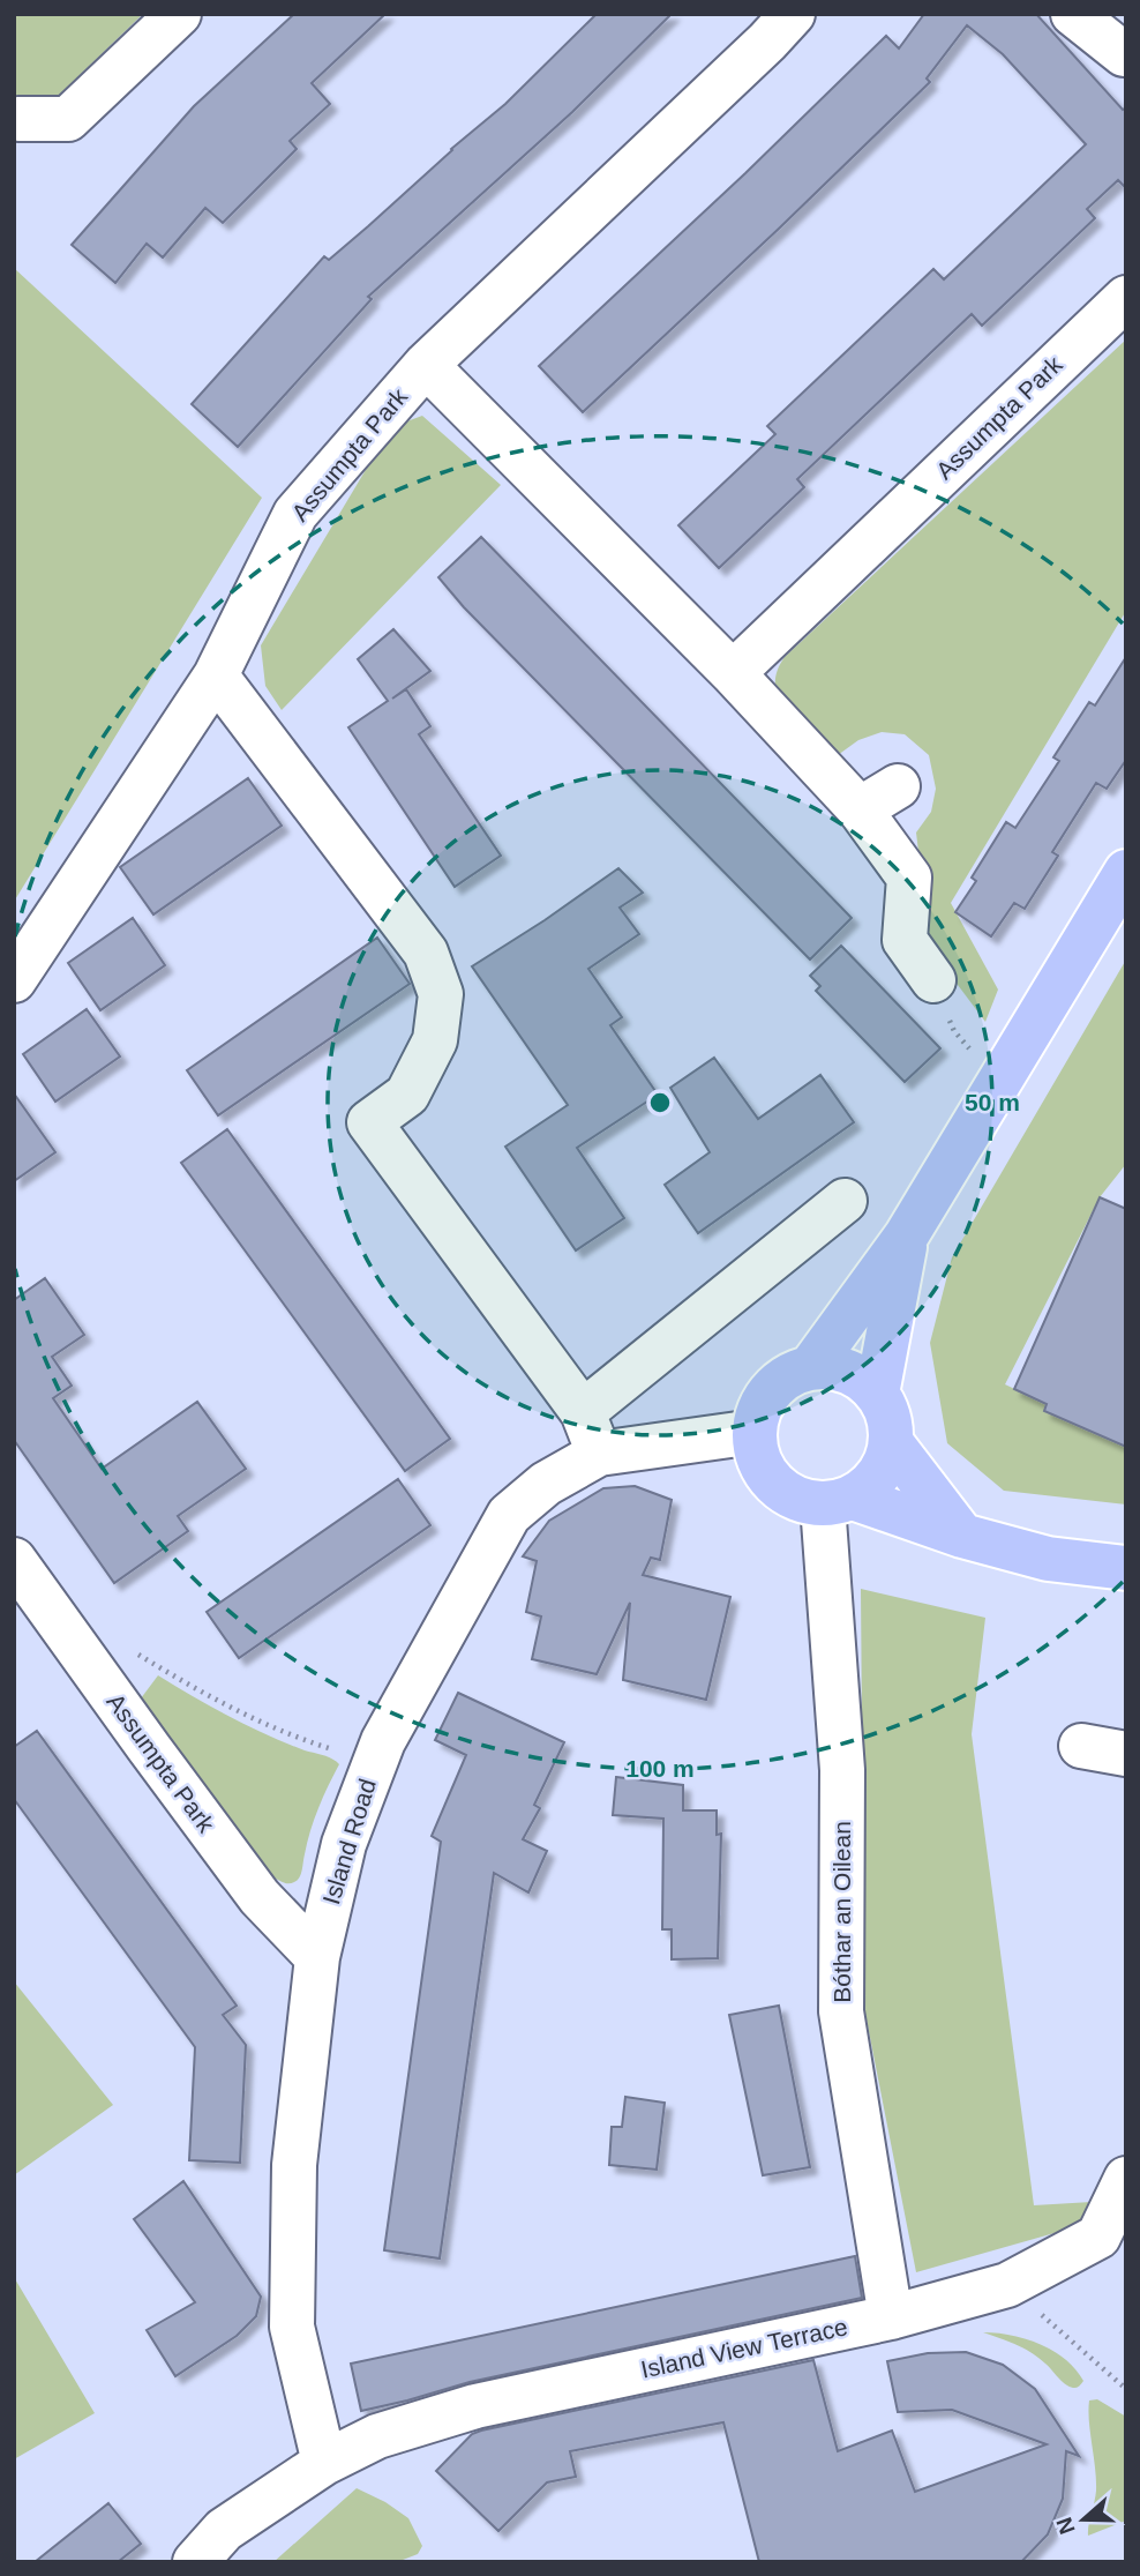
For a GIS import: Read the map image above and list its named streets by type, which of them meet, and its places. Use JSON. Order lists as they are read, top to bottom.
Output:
{
  "streets": {
    "street": [
      "Assumpta Park",
      "Island Road",
      "Bóthar an Oilean",
      "Island View Terrace"
    ]
  },
  "crossings": [
    ["Assumpta Park", "Island Road"],
    ["Island Road", "Bóthar an Oilean"],
    ["Island Road", "Island View Terrace"],
    ["Bóthar an Oilean", "Island View Terrace"]
  ],
  "north": "left",
  "rings": ["50 m", "100 m"]
}
